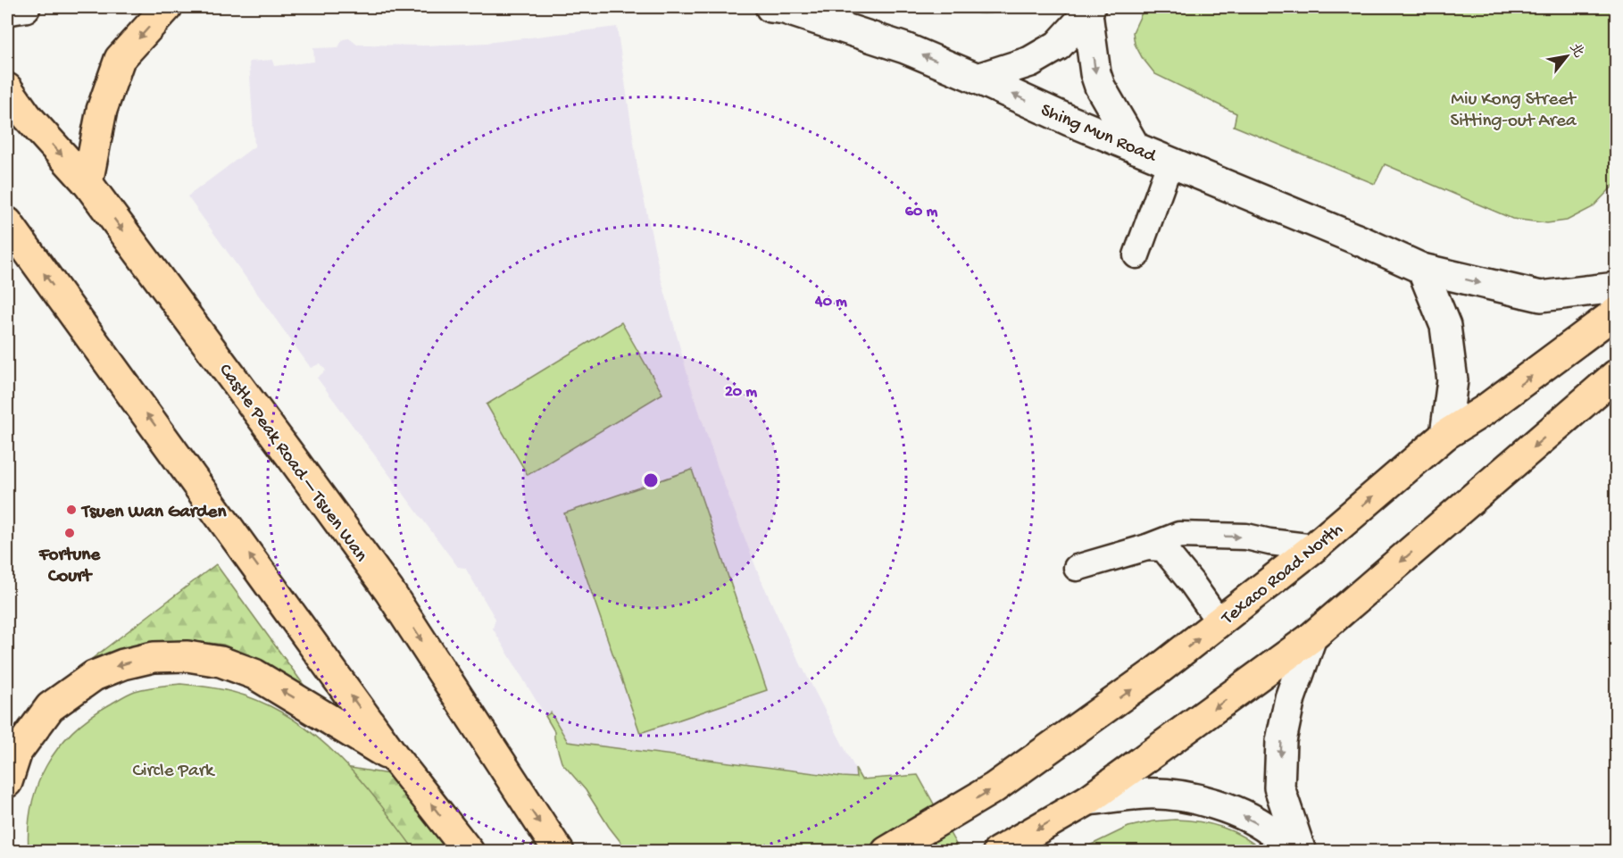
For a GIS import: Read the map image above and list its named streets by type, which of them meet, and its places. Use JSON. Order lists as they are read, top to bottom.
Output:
{
  "streets": {
    "main road": ["Shing Mun Road", "Castle Peak Road – Tsuen Wan", "Texaco Road North"]
  },
  "parks": ["Miu Kong Street Sitting-out Area", "Circle Park"],
  "places": ["Tsuen Wan Garden", "Fortune Court"],
  "north": "top right",
  "rings": ["60 m", "40 m", "20 m"]
}
